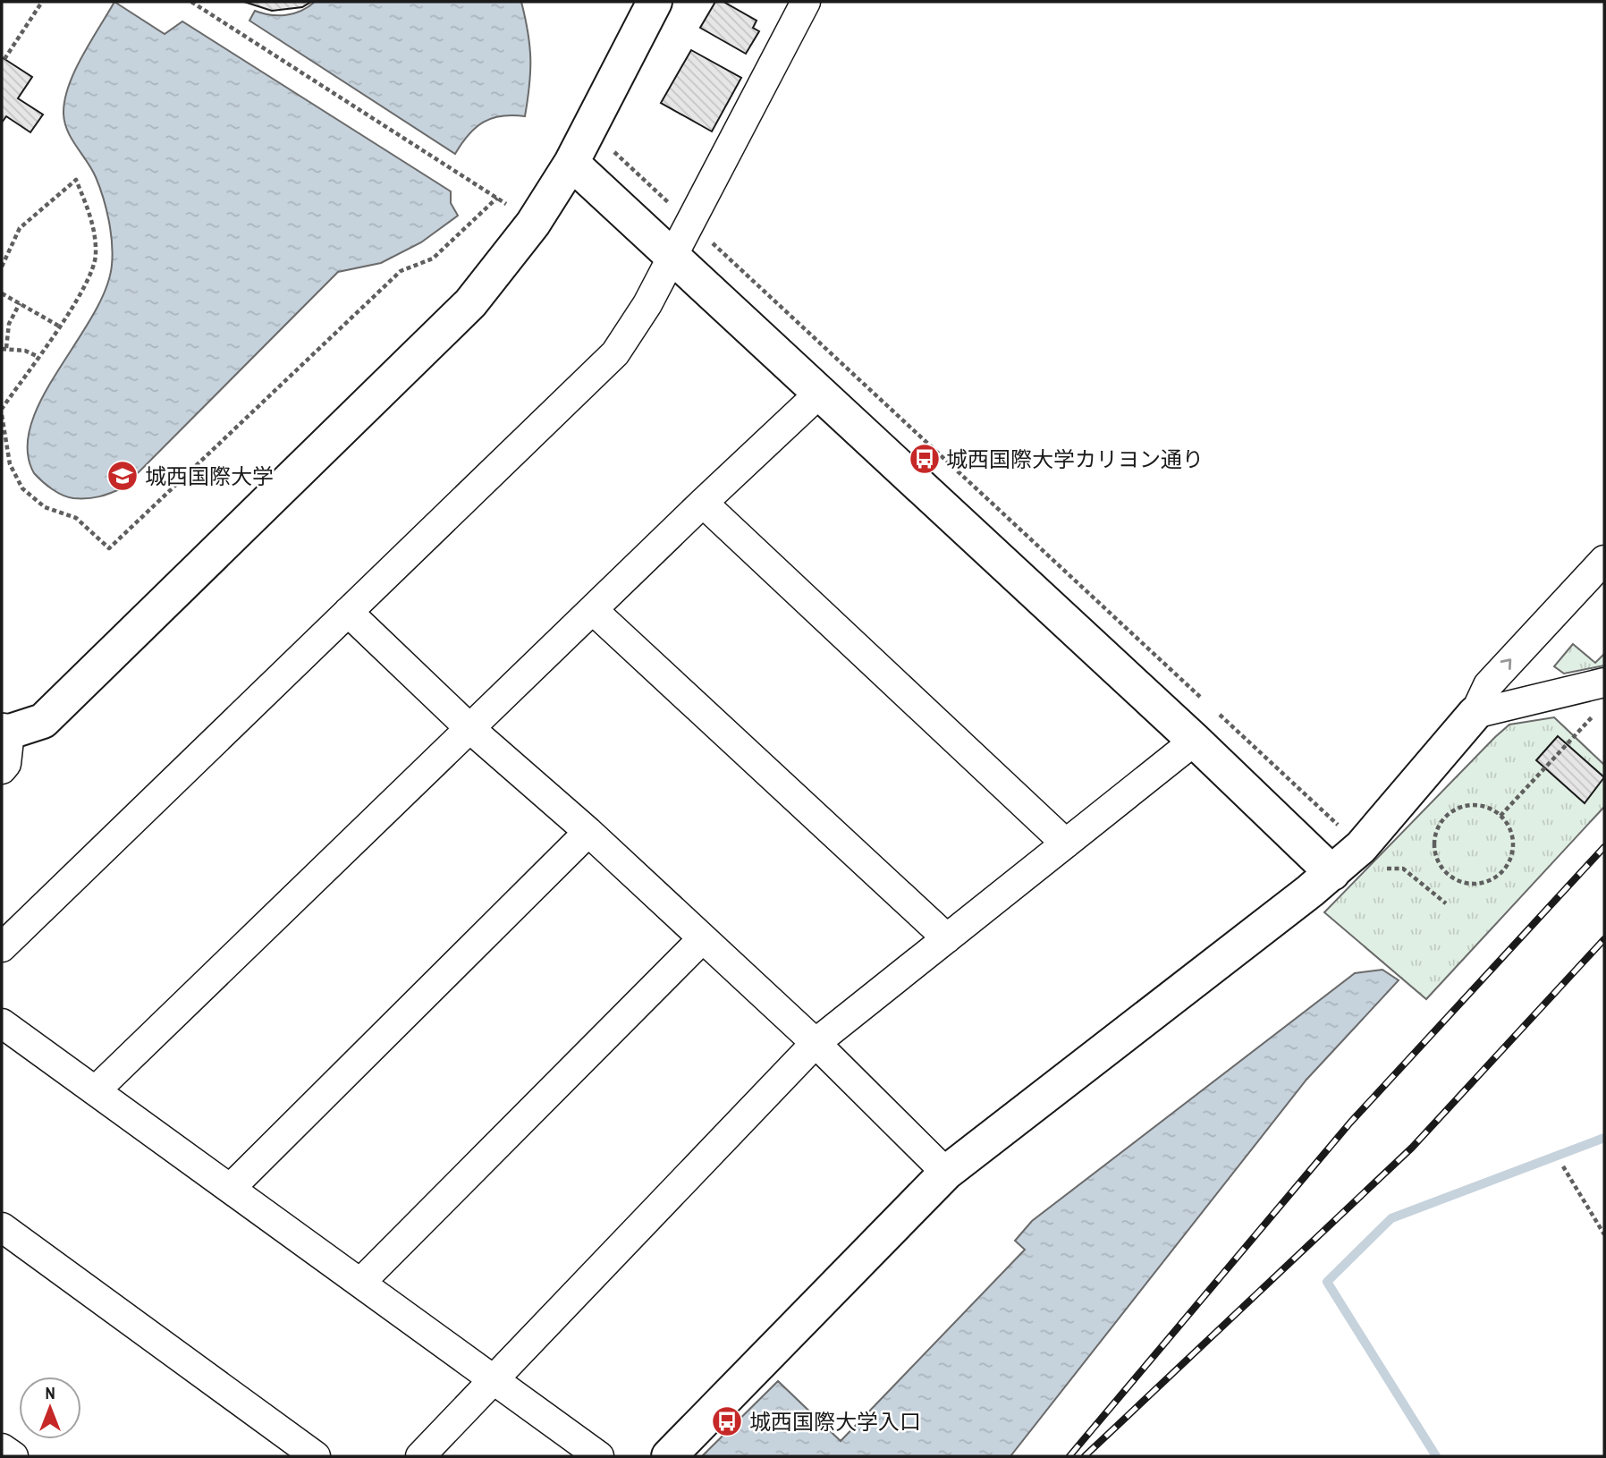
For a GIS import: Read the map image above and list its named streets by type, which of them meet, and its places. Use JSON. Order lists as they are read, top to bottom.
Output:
{
  "places": {
    "bus stop": ["城西国際大学カリヨン通り", "城西国際大学入口"],
    "school or university": ["城西国際大学"]
  },
  "north": "top"
}
